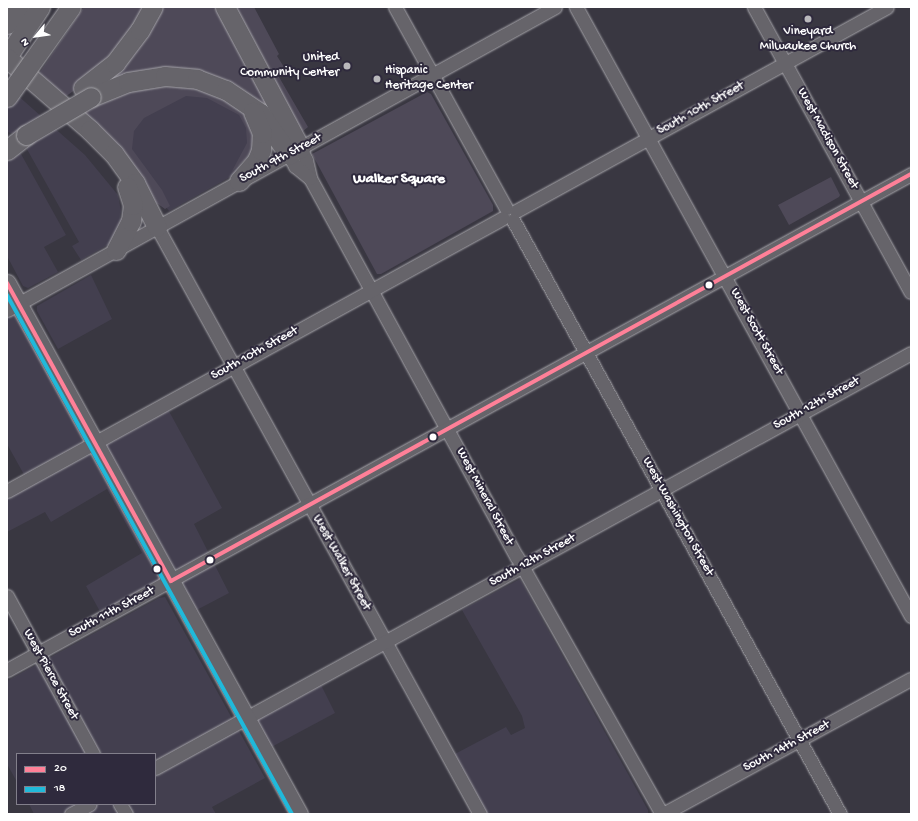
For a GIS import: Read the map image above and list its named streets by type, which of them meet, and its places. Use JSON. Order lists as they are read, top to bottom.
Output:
{
  "streets": {
    "street": [
      "South 10th Street",
      "West Madison Street",
      "South 9th Street",
      "West Scott Street",
      "South 12th Street",
      "West Mineral Street",
      "West Washington Street",
      "West Walker Street",
      "South 11th Street",
      "West Pierce Street",
      "South 14th Street"
    ]
  },
  "crossings": [
    ["South 10th Street", "West Madison Street"],
    ["South 10th Street", "West Scott Street"],
    ["South 10th Street", "West Mineral Street"],
    ["South 10th Street", "West Washington Street"],
    ["South 10th Street", "West Walker Street"],
    ["West Madison Street", "South 11th Street"],
    ["South 9th Street", "West Mineral Street"],
    ["South 9th Street", "West Washington Street"],
    ["South 9th Street", "West Walker Street"],
    ["West Scott Street", "South 12th Street"],
    ["West Scott Street", "South 11th Street"],
    ["South 12th Street", "West Mineral Street"],
    ["South 12th Street", "West Washington Street"],
    ["South 12th Street", "West Walker Street"],
    ["West Mineral Street", "South 11th Street"],
    ["West Mineral Street", "South 14th Street"],
    ["West Washington Street", "South 11th Street"],
    ["West Washington Street", "South 14th Street"],
    ["West Walker Street", "South 11th Street"],
    ["South 11th Street", "West Pierce Street"]
  ],
  "districts": ["Walker Square"],
  "places": ["Vineyard Milwaukee Church", "United Community Center", "Hispanic Heritage Center"],
  "lines": ["transit line 20", "transit line 18"],
  "legend": ["20", "18"],
  "north": "bottom left"
}
